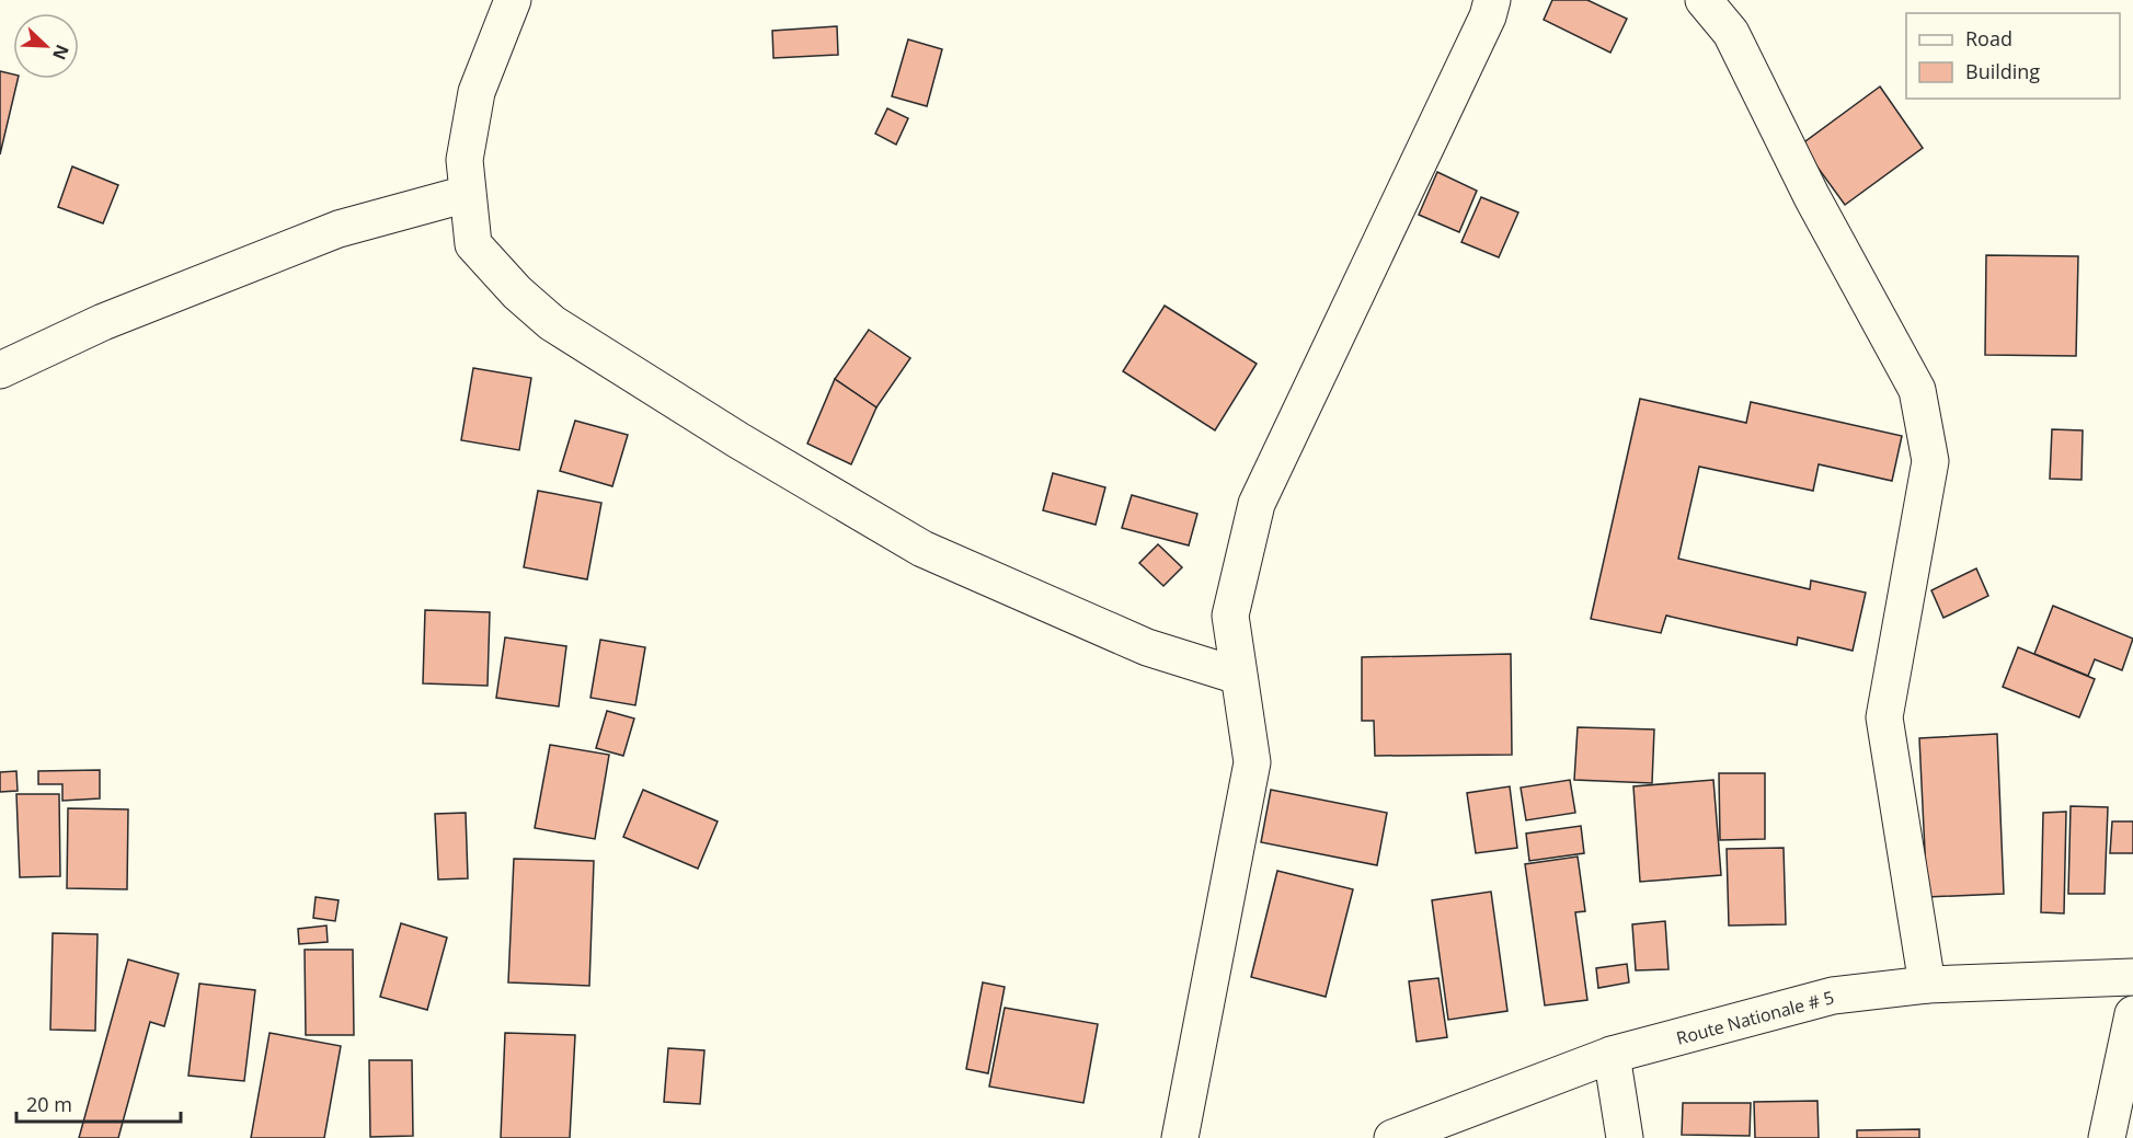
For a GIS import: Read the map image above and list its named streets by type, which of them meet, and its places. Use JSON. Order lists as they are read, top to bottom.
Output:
{
  "streets": {
    "street": ["Route Nationale # 5"]
  },
  "legend": ["Road", "Building"],
  "scale_bar": "20 m",
  "north": "bottom right"
}
